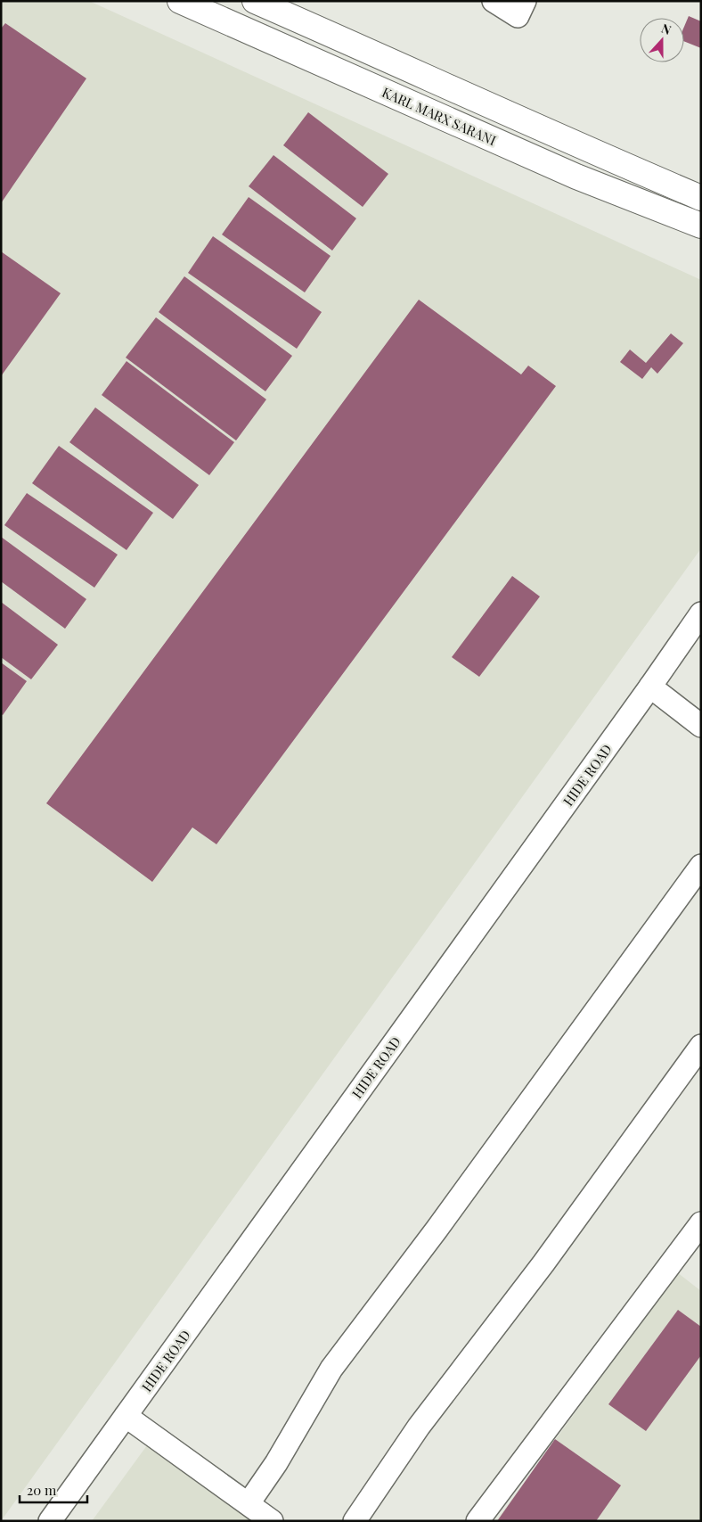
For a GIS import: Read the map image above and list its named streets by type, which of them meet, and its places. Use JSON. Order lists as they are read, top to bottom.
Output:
{
  "streets": {
    "main road": ["KARL MARX SARANI"],
    "street": ["HIDE ROAD"]
  },
  "scale_bar": "20 m",
  "north": "top"
}
